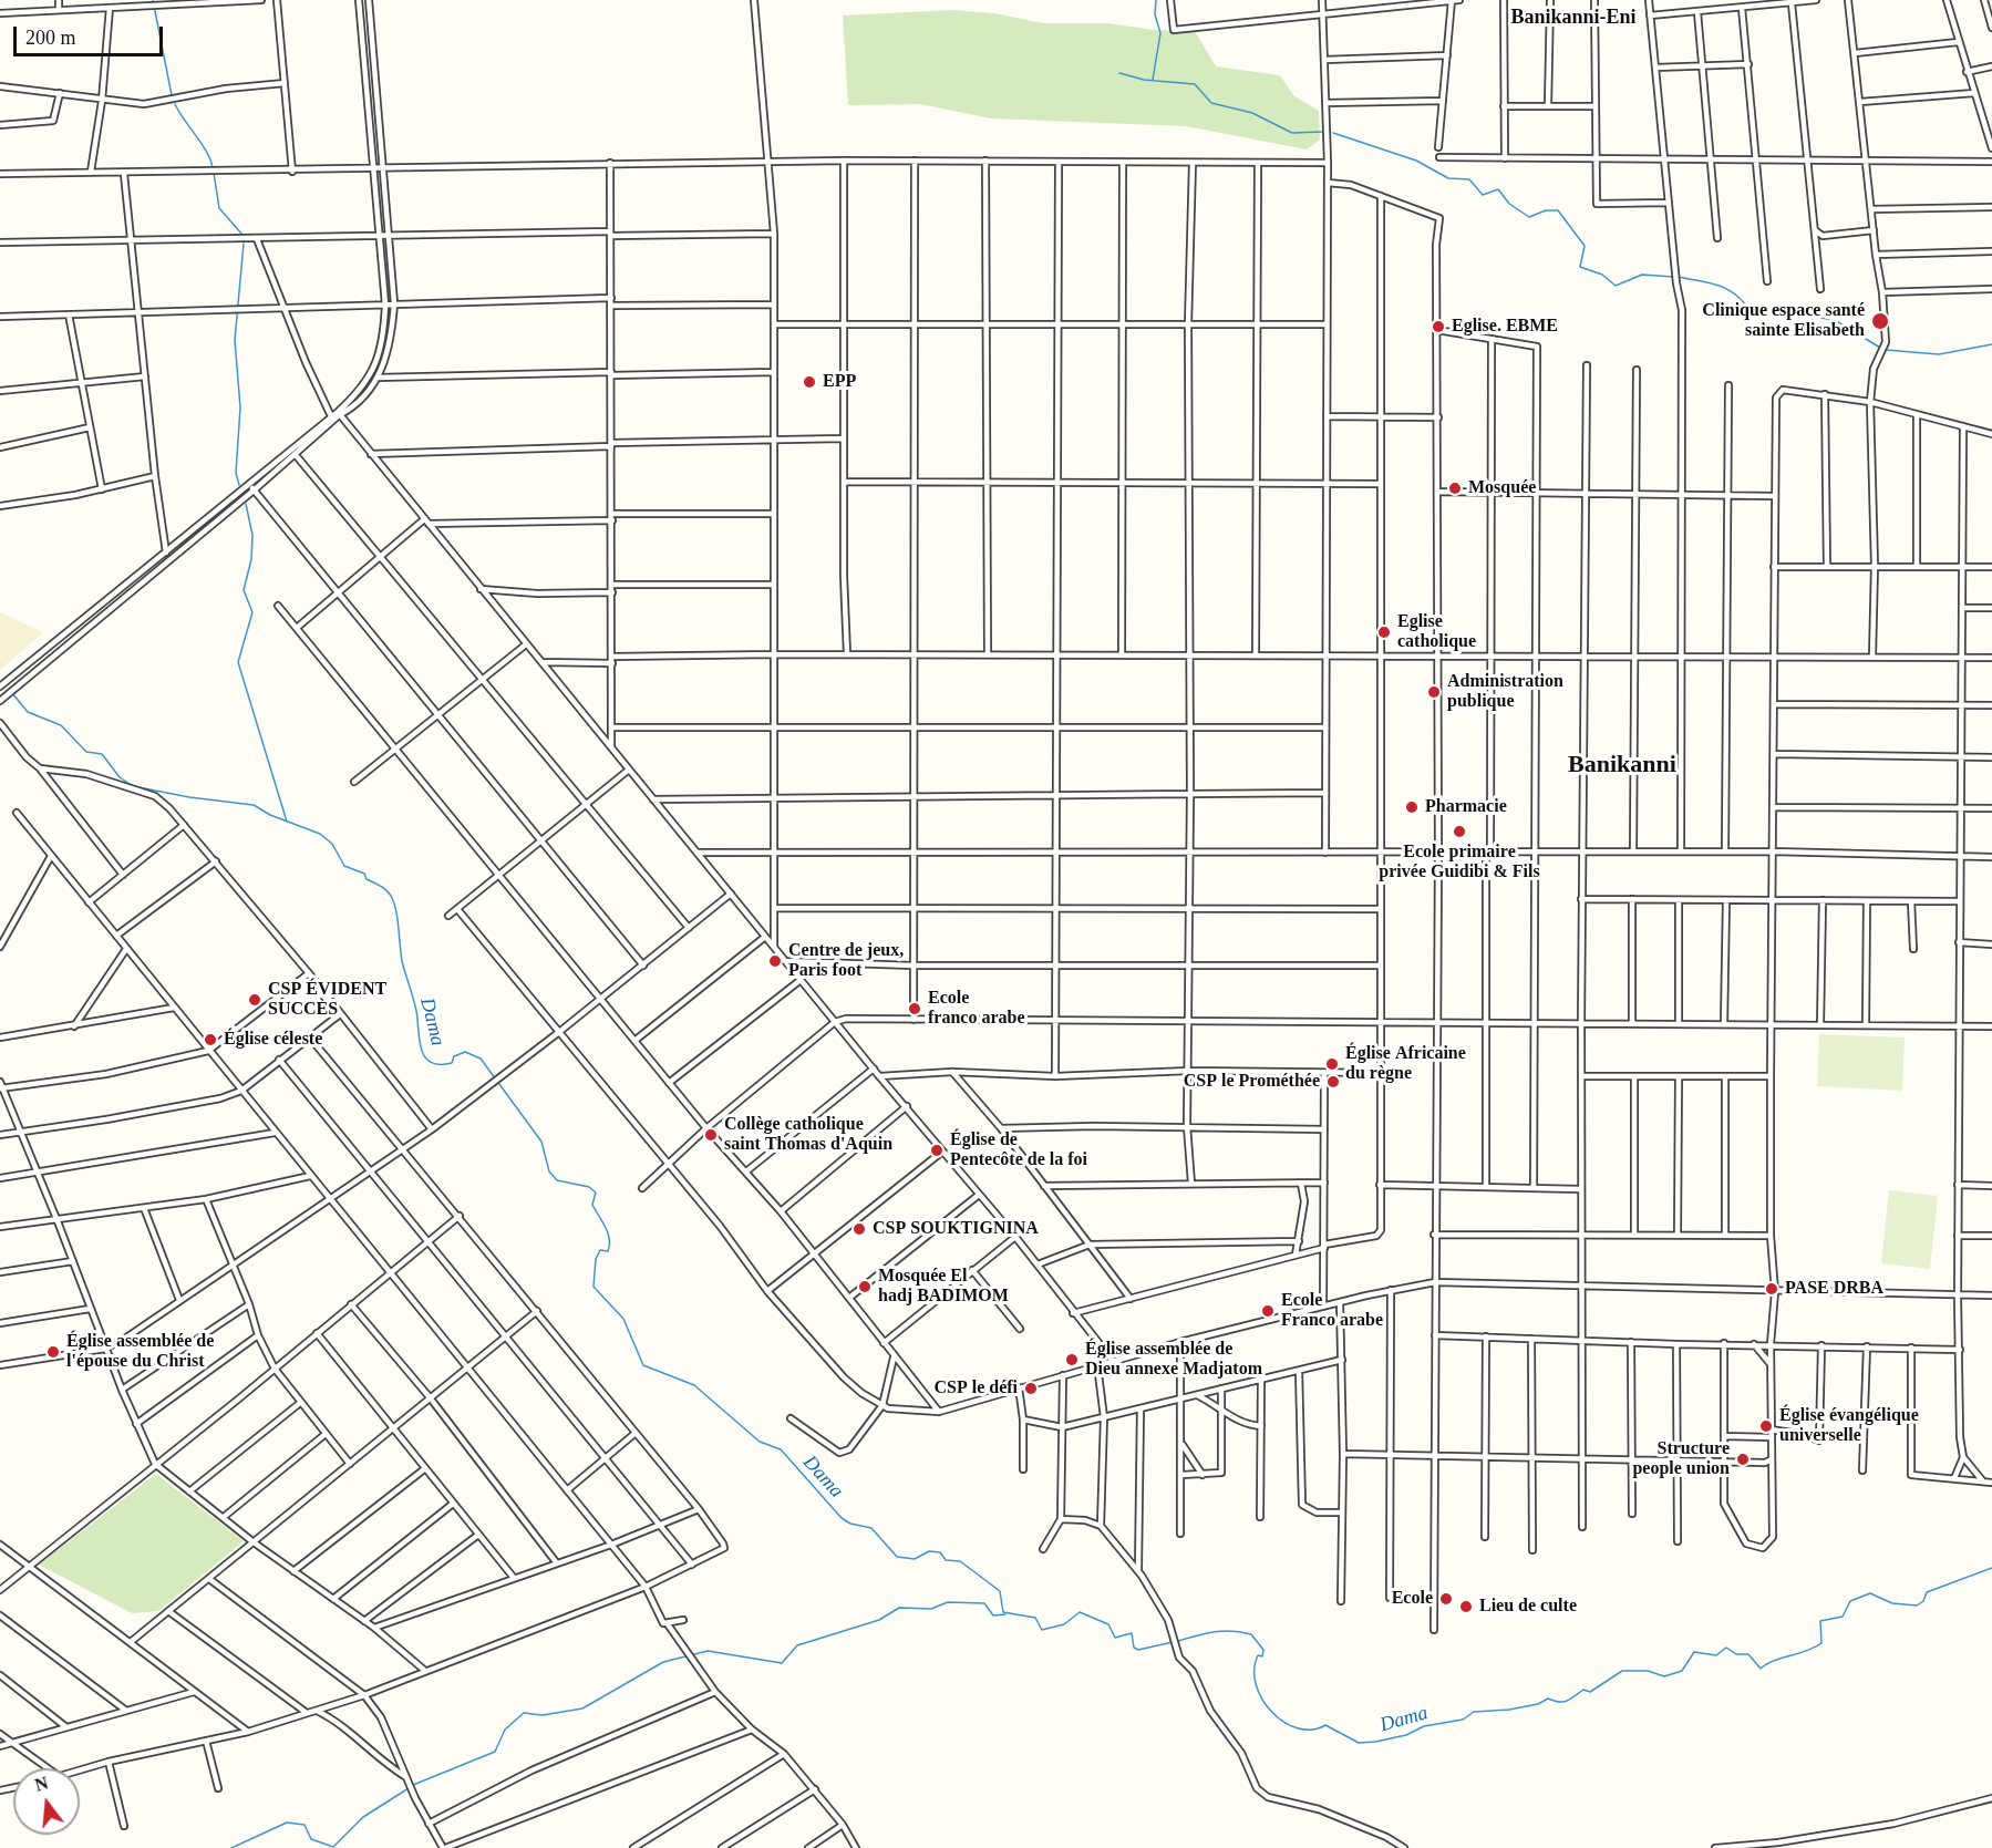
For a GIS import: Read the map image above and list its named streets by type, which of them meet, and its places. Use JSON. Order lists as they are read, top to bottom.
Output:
{
  "districts": ["Banikanni-Eni", "Banikanni"],
  "water": ["Dama"],
  "places": [
    "Clinique espace santé sainte Elisabeth",
    "Eglise. EBME",
    "EPP",
    "Mosquée",
    "Eglise catholique",
    "Administration publique",
    "Pharmacie",
    "Ecole primaire privée Guidibi & Fils",
    "Centre de jeux, Paris foot",
    "CSP ÉVIDENT SUCCÈS",
    "Ecole franco arabe",
    "Église céleste",
    "Église Africaine du règne",
    "CSP le Prométhée",
    "Collège catholique saint Thomas d'Aquin",
    "Église de Pentecôte de la foi",
    "CSP SOUKTIGNINA",
    "Mosquée El hadj BADIMOM",
    "PASE DRBA",
    "Ecole Franco arabe",
    "Église assemblée de l'épouse du Christ",
    "Église assemblée de Dieu annexe Madjatom",
    "CSP le défi",
    "Église évangélique universelle",
    "Structure people union",
    "Ecole",
    "Lieu de culte"
  ],
  "scale_bar": "200 m",
  "north": "top"
}
